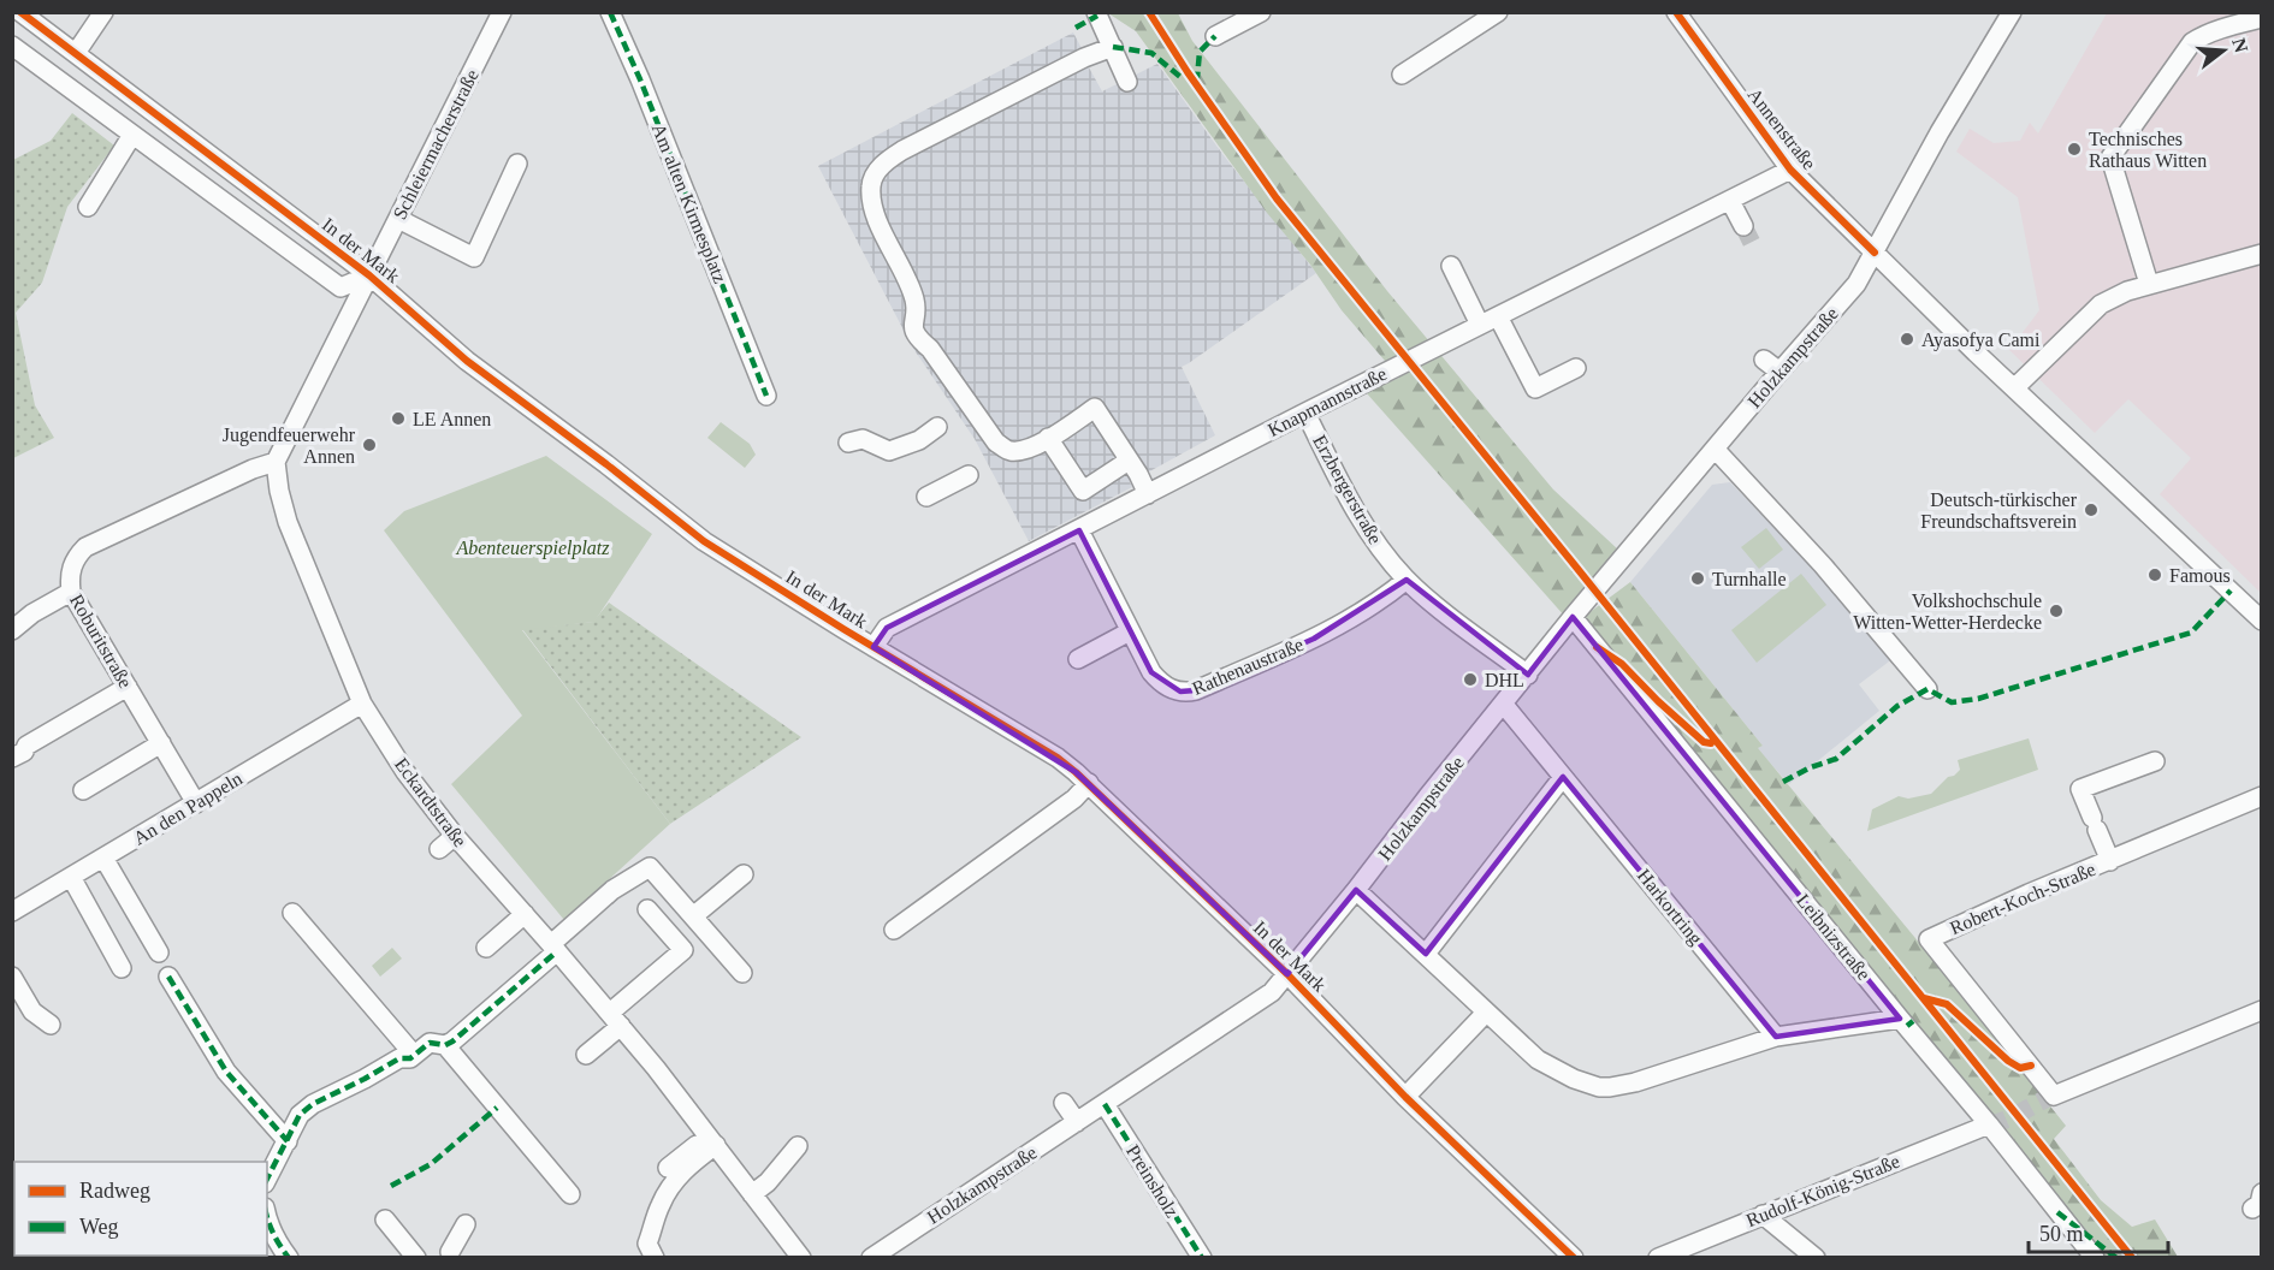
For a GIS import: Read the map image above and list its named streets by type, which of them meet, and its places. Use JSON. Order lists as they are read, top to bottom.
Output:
{
  "streets": {
    "street": [
      "Annenstraße",
      "Schleiermacherstraße",
      "Am alten Kirmesplatz",
      "In der Mark",
      "Holzkampstraße",
      "Knapmannstraße",
      "Erzbergerstraße",
      "Roburitstraße",
      "Rathenaustraße",
      "Eckardtstraße",
      "An den Pappeln",
      "Robert-Koch-Straße",
      "Harkortring",
      "Leibnizstraße",
      "Preinsholz",
      "Rudolf-König-Straße"
    ]
  },
  "crossings": [
    ["Annenstraße", "Holzkampstraße"],
    ["Annenstraße", "Knapmannstraße"],
    ["Schleiermacherstraße", "In der Mark"],
    ["In der Mark", "Holzkampstraße"],
    ["In der Mark", "Knapmannstraße"],
    ["Holzkampstraße", "Erzbergerstraße"],
    ["Holzkampstraße", "Harkortring"],
    ["Holzkampstraße", "Leibnizstraße"],
    ["Holzkampstraße", "Preinsholz"],
    ["Knapmannstraße", "Erzbergerstraße"],
    ["Knapmannstraße", "Rathenaustraße"],
    ["Erzbergerstraße", "Rathenaustraße"],
    ["Roburitstraße", "Eckardtstraße"],
    ["Roburitstraße", "An den Pappeln"],
    ["Eckardtstraße", "An den Pappeln"],
    ["Leibnizstraße", "Rudolf-König-Straße"]
  ],
  "parks": ["Abenteuerspielplatz"],
  "places": [
    "Technisches Rathaus Witten",
    "Ayasofya Cami",
    "LE Annen",
    "Jugendfeuerwehr Annen",
    "Deutsch-türkischer Freundschaftsverein",
    "Famous",
    "Turnhalle",
    "Volkshochschule Witten-Wetter-Herdecke",
    "DHL"
  ],
  "legend": ["Radweg", "Weg"],
  "scale_bar": "50 m",
  "north": "right"
}
